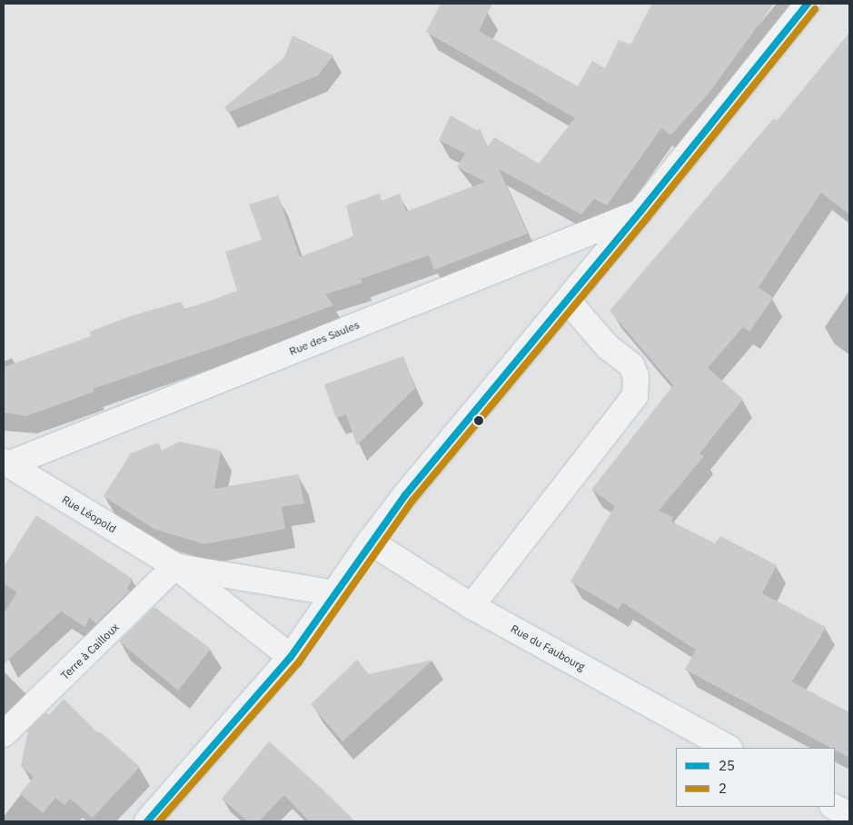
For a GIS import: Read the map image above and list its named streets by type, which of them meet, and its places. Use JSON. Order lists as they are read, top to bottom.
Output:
{
  "streets": {
    "street": [
      "Rue des Saules",
      "Rue Léopold",
      "Rue du Faubourg",
      "Terre à Cailloux"
    ]
  },
  "crossings": [
    ["Rue des Saules", "Rue Léopold"],
    ["Rue des Saules", "Rue du Faubourg"],
    ["Rue Léopold", "Terre à Cailloux"]
  ],
  "lines": ["transit line 25", "transit line 2"],
  "legend": ["25", "2"]
}
